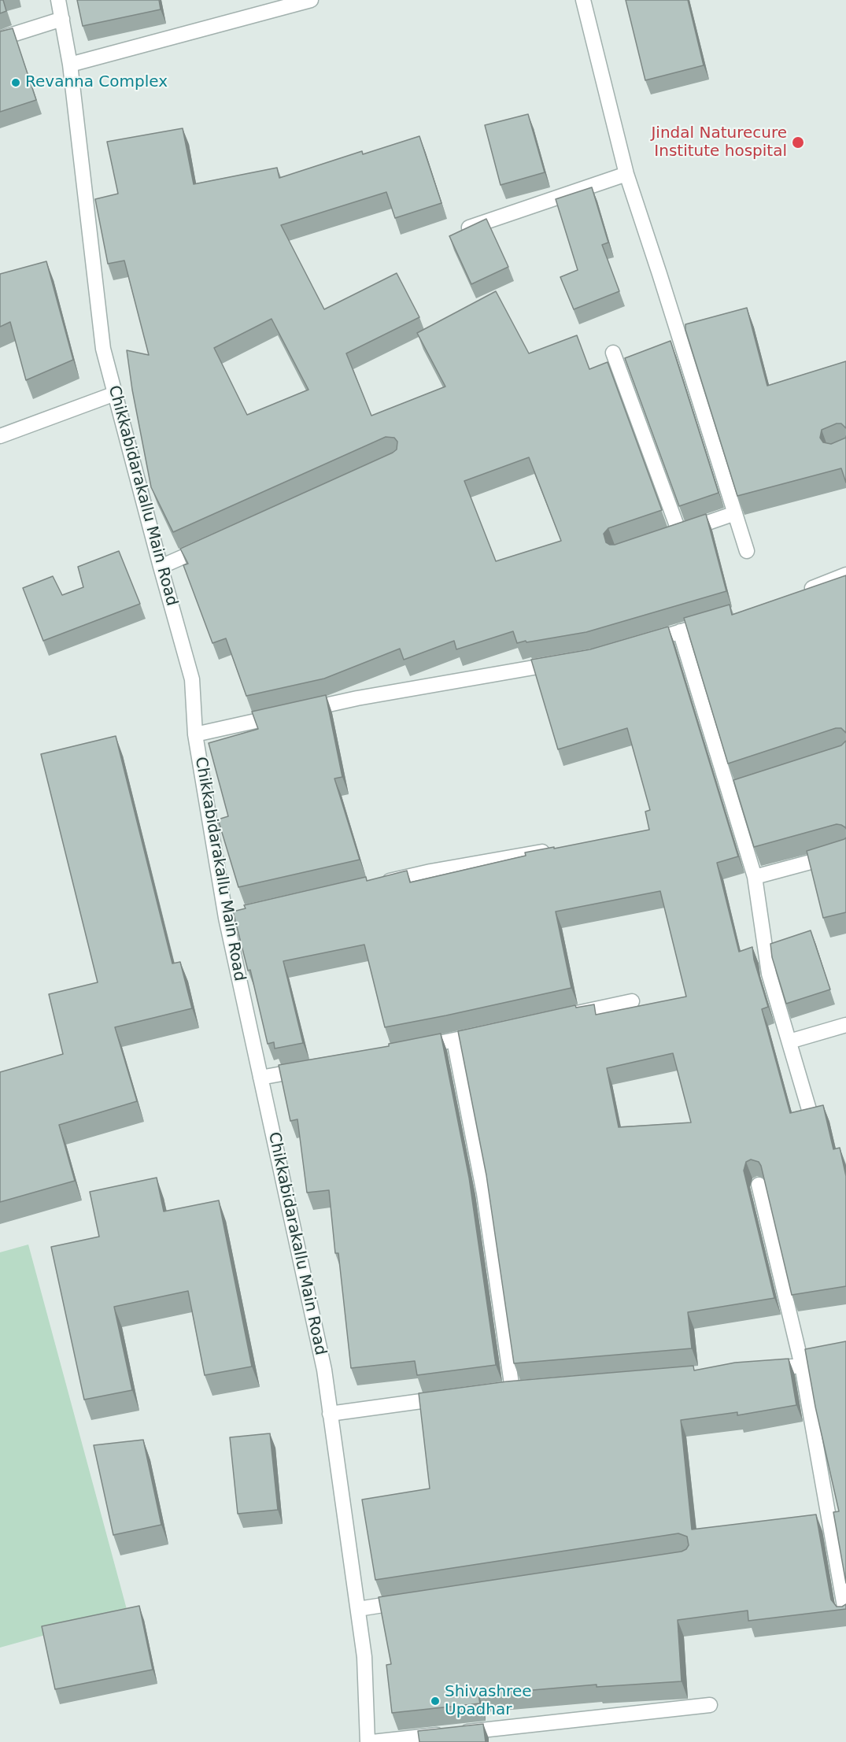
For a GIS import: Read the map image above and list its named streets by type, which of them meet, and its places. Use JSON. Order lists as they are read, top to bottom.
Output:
{
  "streets": {
    "street": ["Chikkabidarakallu Main Road"]
  },
  "places": ["Revanna Complex", "Jindal Naturecure Institute hospital", "Shivashree Upadhar"]
}
